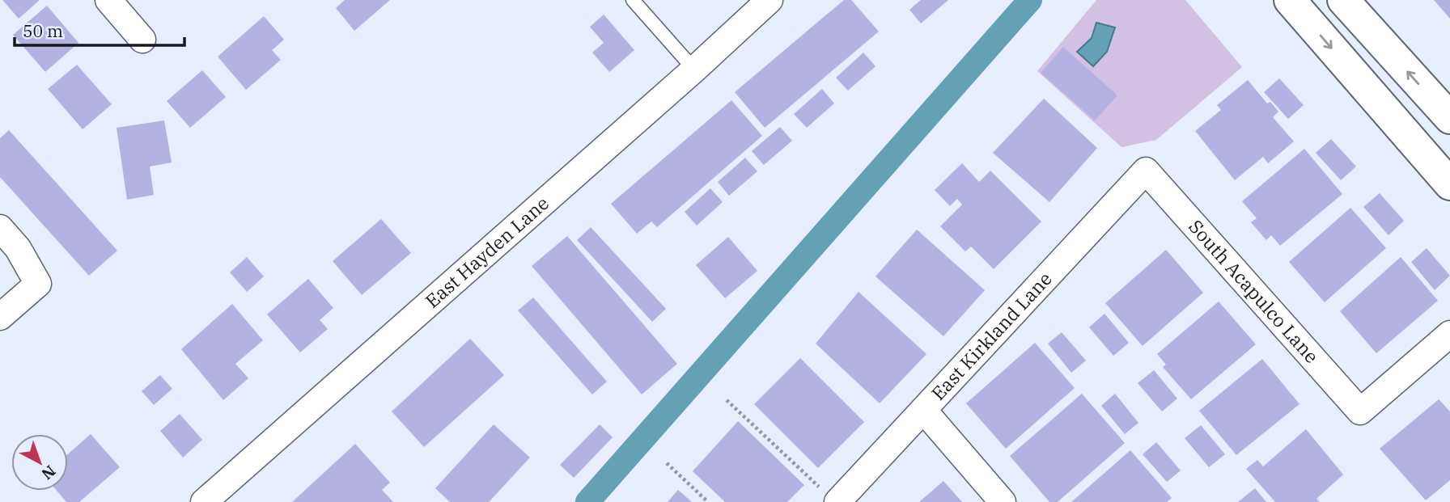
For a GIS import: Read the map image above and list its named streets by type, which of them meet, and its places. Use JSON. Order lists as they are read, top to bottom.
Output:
{
  "streets": {
    "street": ["East Hayden Lane", "South Acapulco Lane", "East Kirkland Lane"]
  },
  "crossings": [
    ["South Acapulco Lane", "East Kirkland Lane"]
  ],
  "scale_bar": "50 m",
  "north": "bottom right"
}
